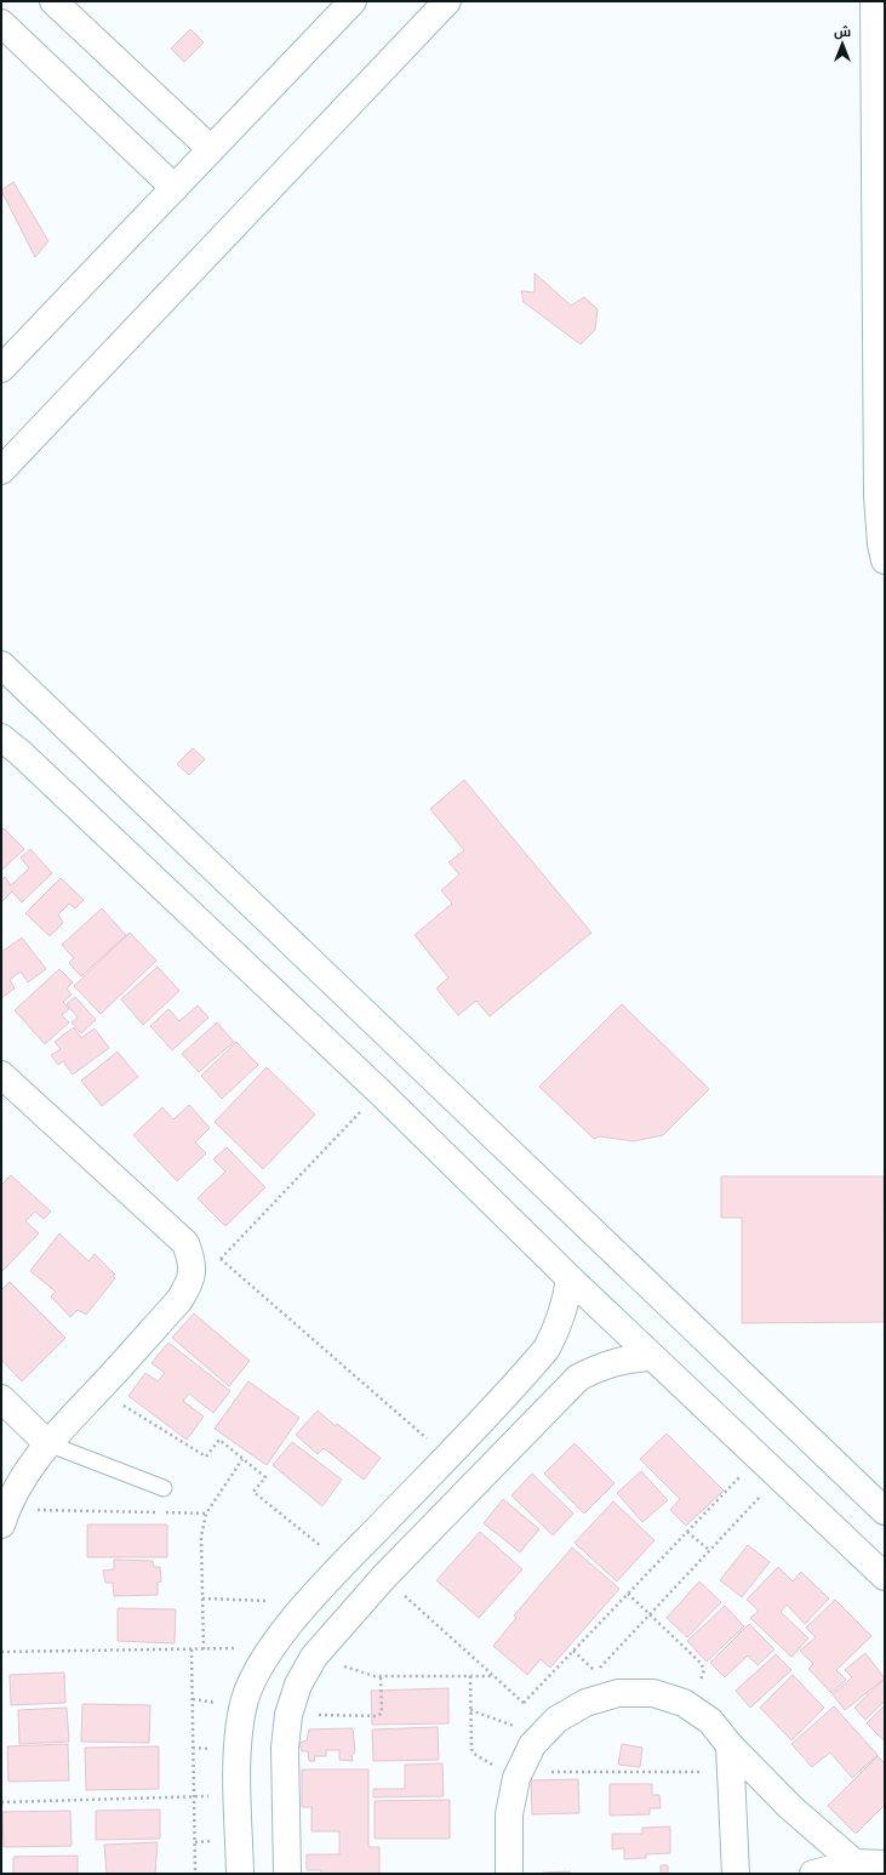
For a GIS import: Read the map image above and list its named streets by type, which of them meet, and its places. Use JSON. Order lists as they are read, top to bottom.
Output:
{
  "north": "top"
}
